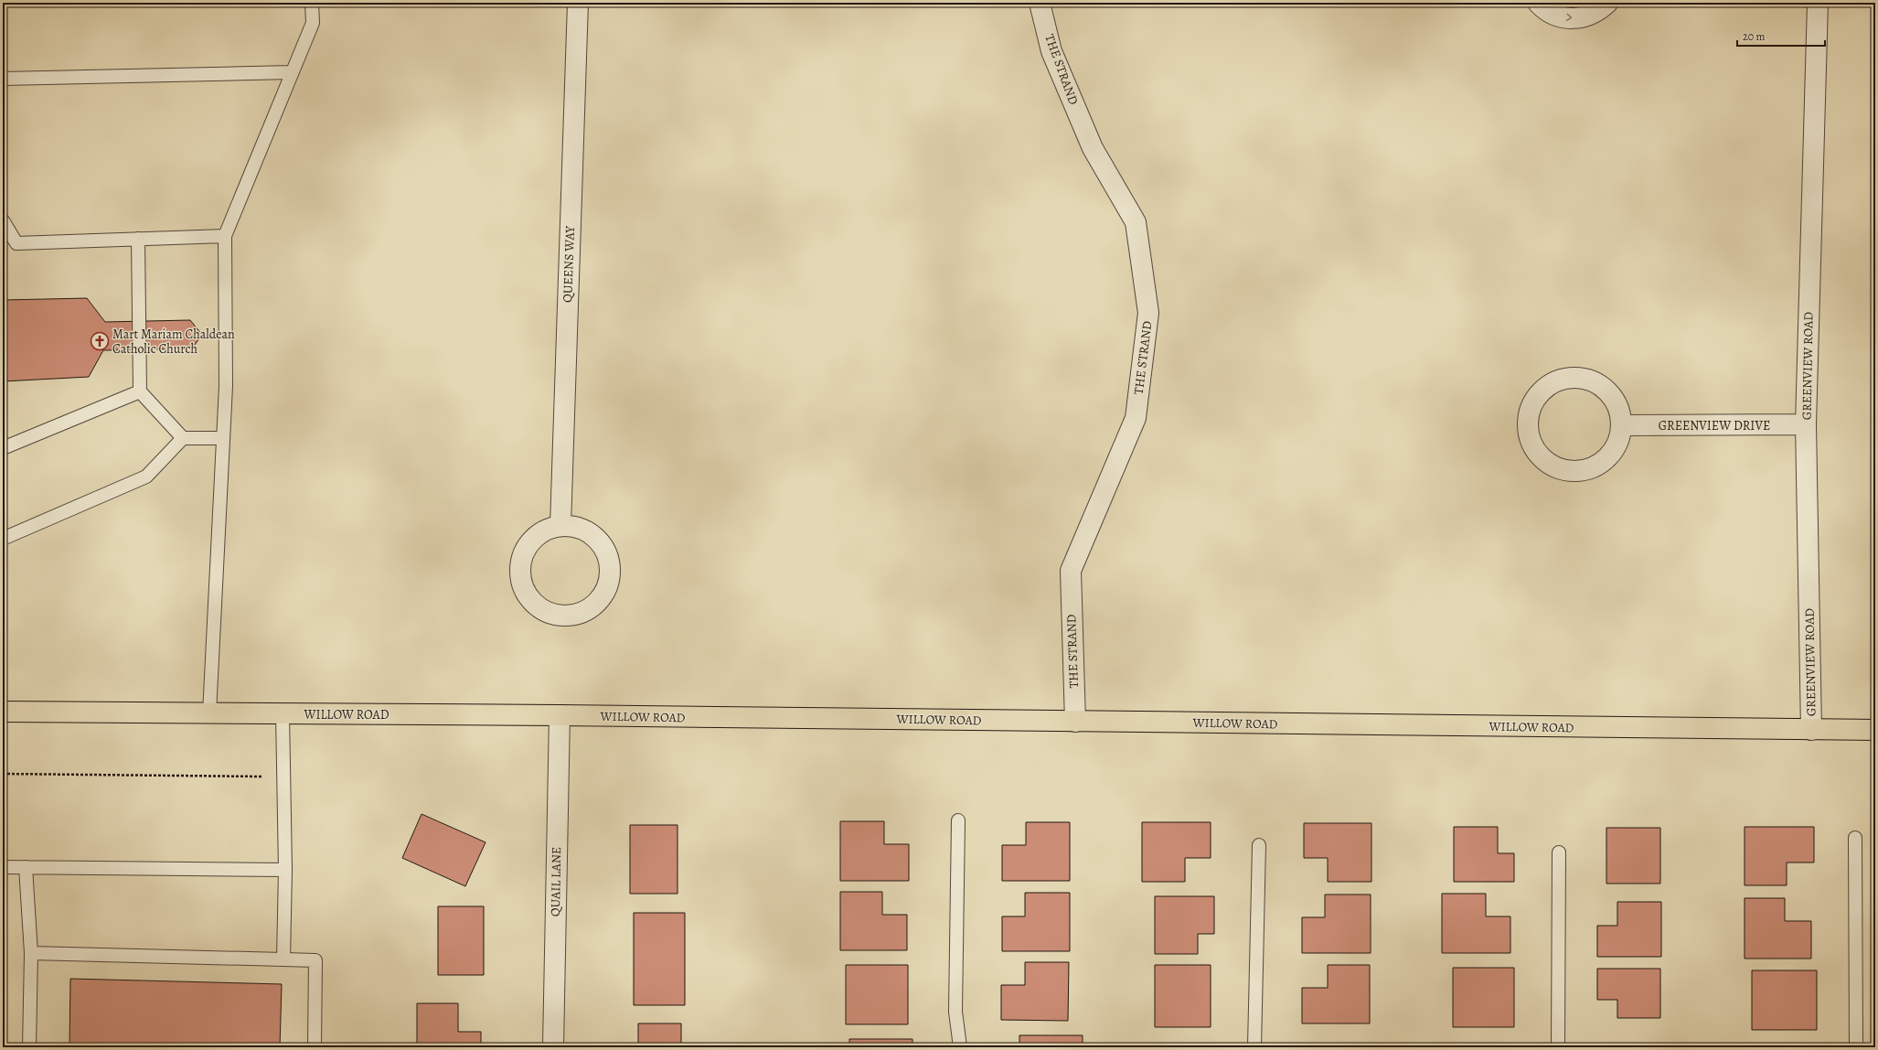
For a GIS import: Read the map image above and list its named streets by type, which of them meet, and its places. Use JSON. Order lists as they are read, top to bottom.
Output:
{
  "streets": {
    "main road": ["WILLOW ROAD"],
    "street": [
      "THE STRAND",
      "QUEENS WAY",
      "GREENVIEW ROAD",
      "GREENVIEW DRIVE",
      "QUAIL LANE"
    ]
  },
  "crossings": [
    ["THE STRAND", "WILLOW ROAD"],
    ["GREENVIEW ROAD", "GREENVIEW DRIVE"],
    ["GREENVIEW ROAD", "WILLOW ROAD"],
    ["WILLOW ROAD", "QUAIL LANE"]
  ],
  "places": {
    "church": ["Mart Mariam Chaldean Catholic Church"]
  },
  "scale_bar": "20 m"
}
